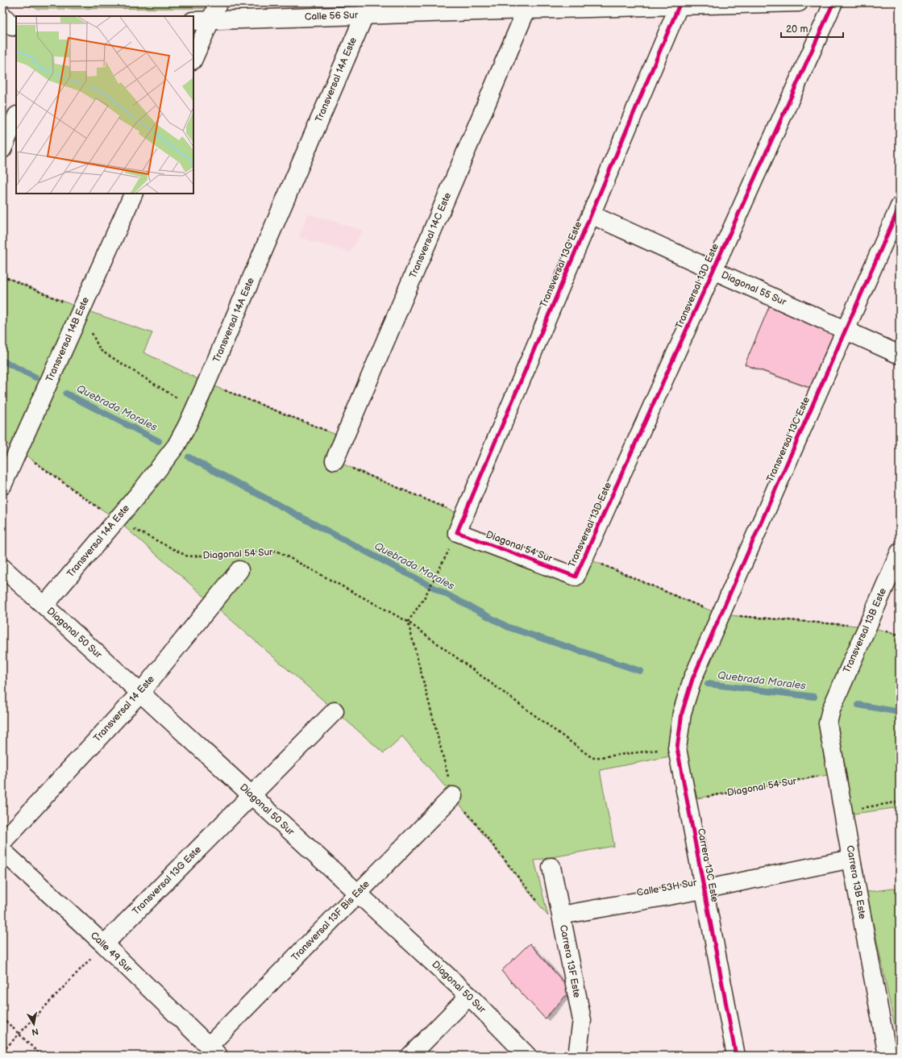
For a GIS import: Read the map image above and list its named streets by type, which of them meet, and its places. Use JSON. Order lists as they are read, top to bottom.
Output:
{
  "streets": {
    "street": [
      "Calle 56 Sur",
      "Transversal 14A Este",
      "Transversal 14C Este",
      "Transversal 13G Este",
      "Transversal 13D Este",
      "Diagonal 55 Sur",
      "Transversal 14B Este",
      "Transversal 13C Este",
      "Diagonal 54 Sur",
      "Transversal 13B Este",
      "Diagonal 50 Sur",
      "Transversal 14 Este",
      "Carrera 13C Este",
      "Carrera 13B Este",
      "Calle 53H Sur",
      "Transversal 13F Bis Este",
      "Calle 49 Sur",
      "Carrera 13F Este"
    ]
  },
  "crossings": [
    ["Calle 56 Sur", "Transversal 14A Este"],
    ["Calle 56 Sur", "Transversal 14C Este"],
    ["Calle 56 Sur", "Transversal 13G Este"],
    ["Transversal 14A Este", "Diagonal 54 Sur"],
    ["Transversal 14A Este", "Diagonal 50 Sur"],
    ["Transversal 13G Este", "Diagonal 55 Sur"],
    ["Transversal 13G Este", "Diagonal 54 Sur"],
    ["Transversal 13G Este", "Diagonal 50 Sur"],
    ["Transversal 13G Este", "Calle 49 Sur"],
    ["Transversal 13D Este", "Diagonal 55 Sur"],
    ["Transversal 13D Este", "Diagonal 54 Sur"],
    ["Diagonal 55 Sur", "Transversal 13C Este"],
    ["Transversal 14B Este", "Diagonal 54 Sur"],
    ["Transversal 13C Este", "Carrera 13C Este"],
    ["Diagonal 54 Sur", "Carrera 13C Este"],
    ["Diagonal 54 Sur", "Carrera 13B Este"],
    ["Transversal 13B Este", "Carrera 13B Este"],
    ["Diagonal 50 Sur", "Transversal 14 Este"],
    ["Diagonal 50 Sur", "Transversal 13F Bis Este"],
    ["Carrera 13C Este", "Calle 53H Sur"],
    ["Carrera 13B Este", "Calle 53H Sur"],
    ["Calle 53H Sur", "Carrera 13F Este"],
    ["Transversal 13F Bis Este", "Calle 49 Sur"]
  ],
  "water": ["Quebrada Morales"],
  "scale_bar": "20 m",
  "north": "bottom"
}
